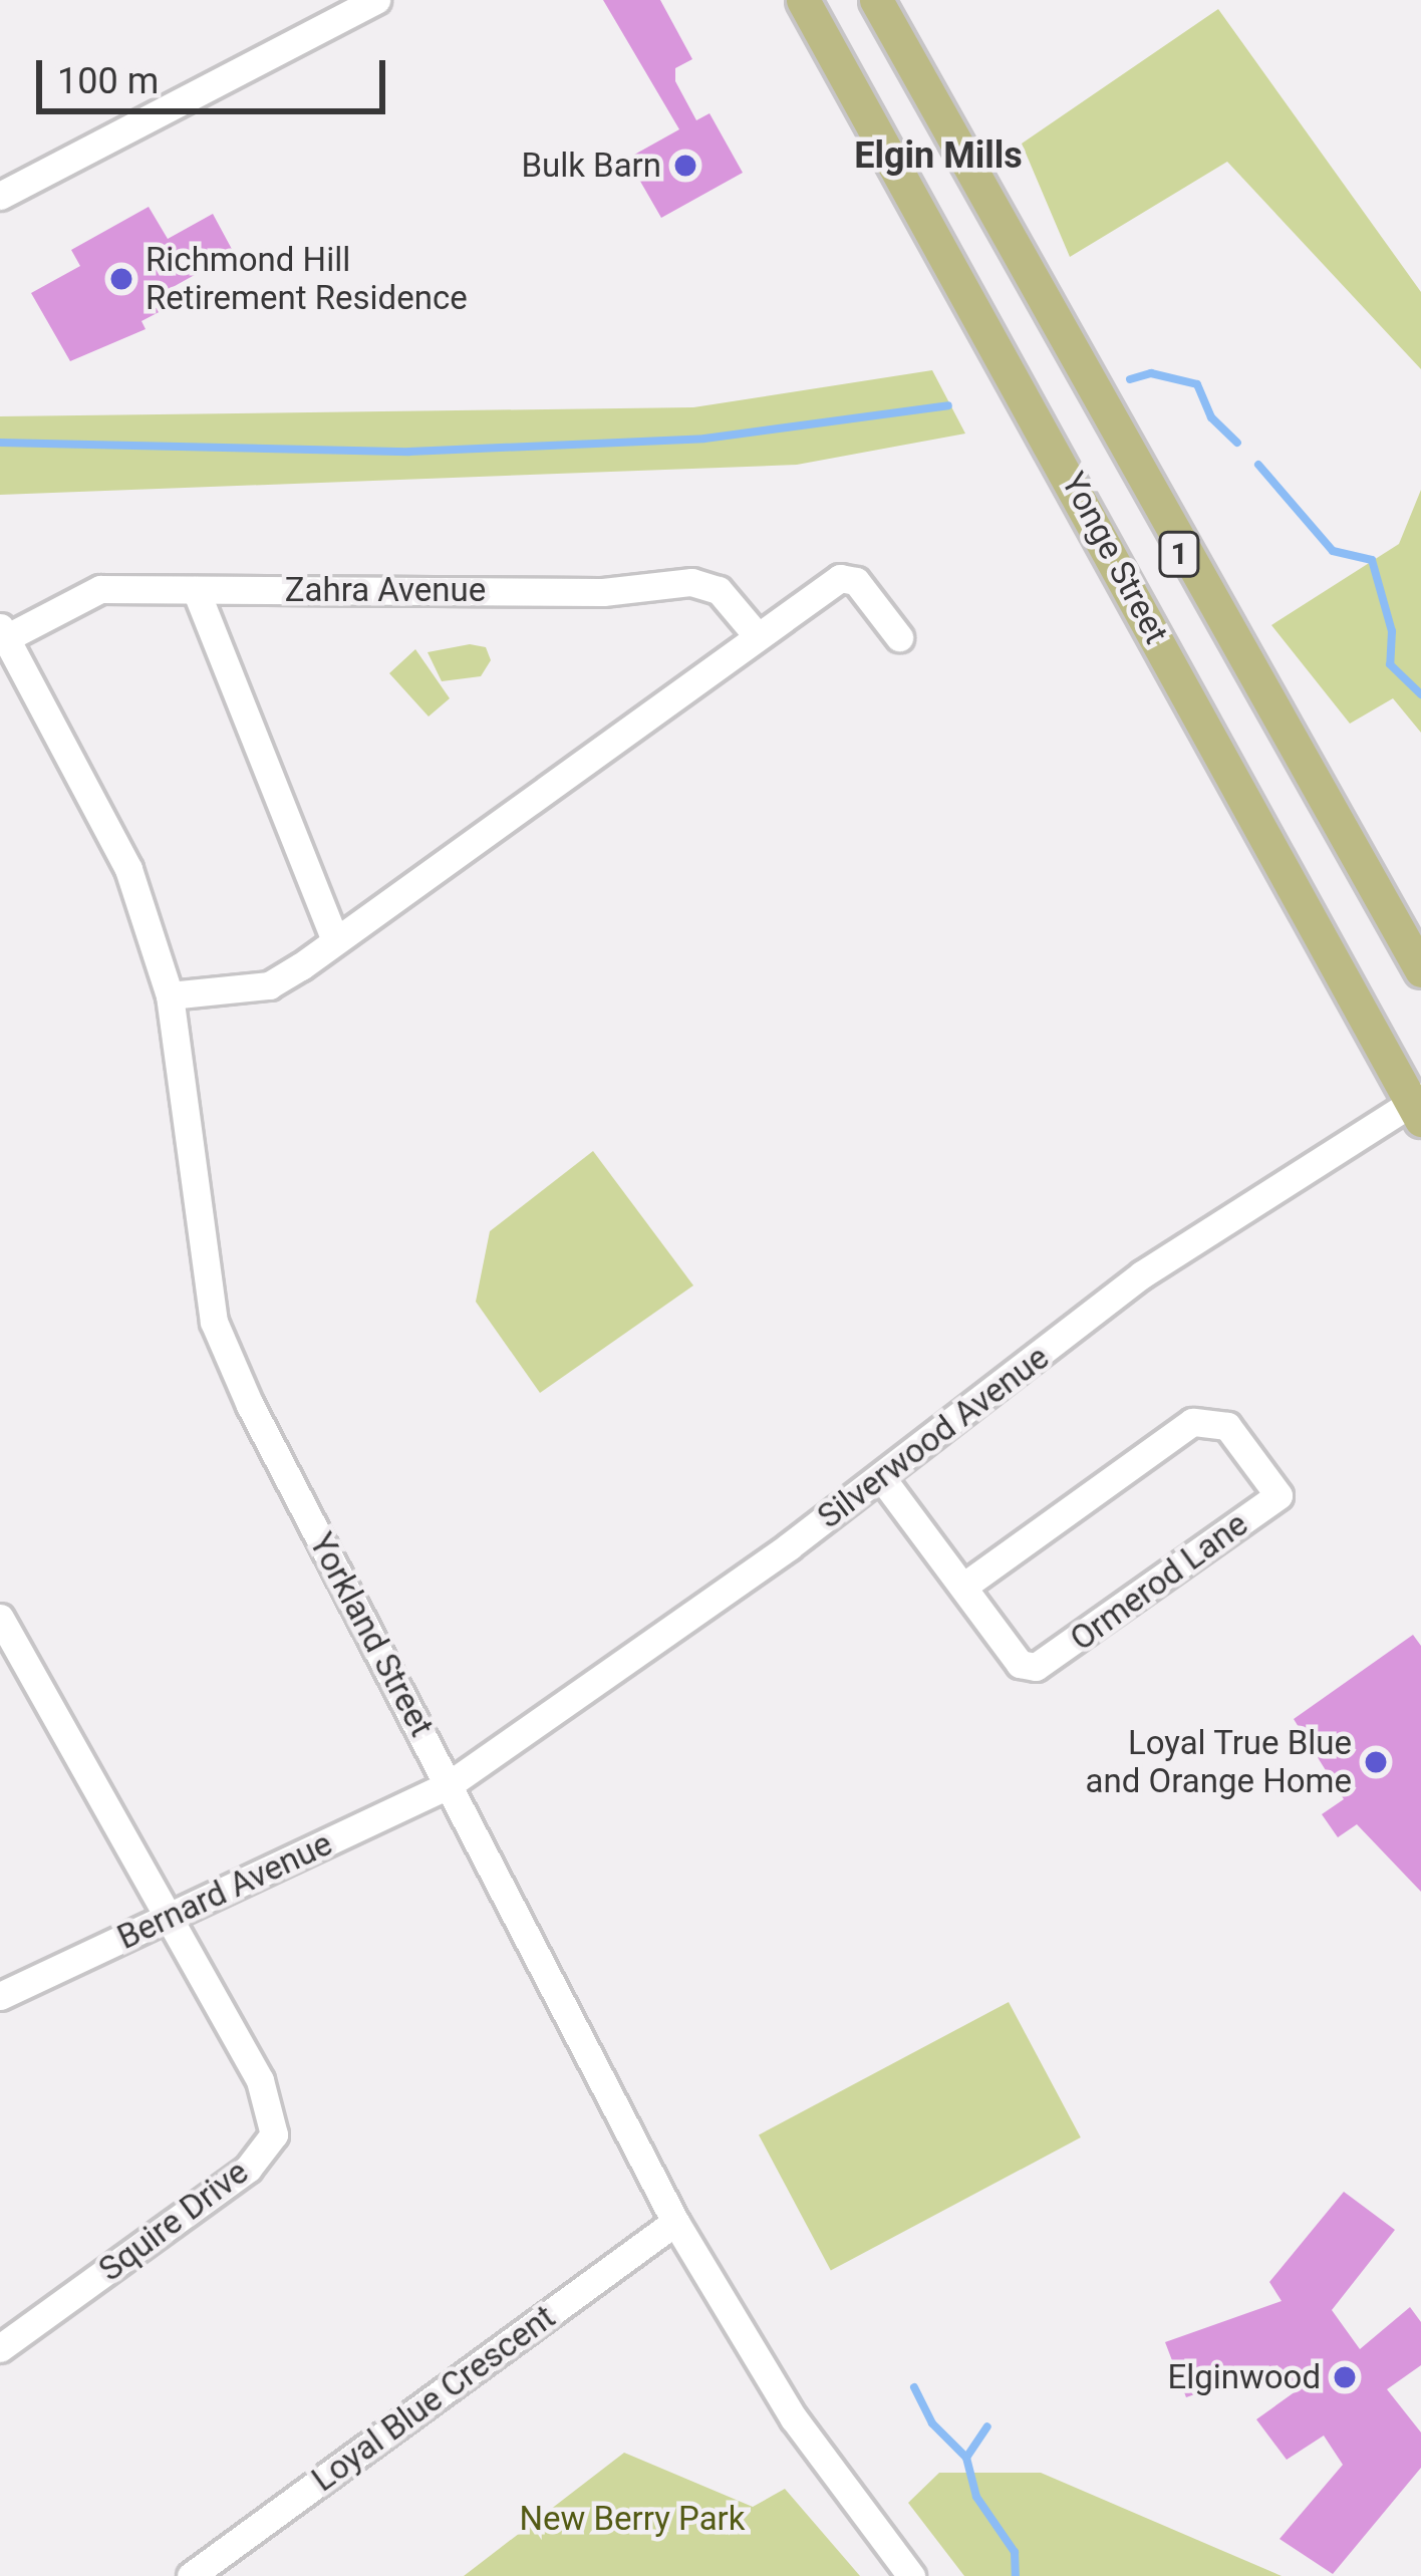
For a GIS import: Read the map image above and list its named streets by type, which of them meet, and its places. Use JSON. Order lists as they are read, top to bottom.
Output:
{
  "streets": {
    "main road": ["1", "Yonge Street"],
    "street": [
      "Zahra Avenue",
      "Silverwood Avenue",
      "Ormerod Lane",
      "Yorkland Street",
      "Bernard Avenue",
      "Squire Drive",
      "Loyal Blue Crescent"
    ]
  },
  "crossings": [
    ["Yonge Street", "Silverwood Avenue"],
    ["Zahra Avenue", "Yorkland Street"],
    ["Silverwood Avenue", "Ormerod Lane"],
    ["Silverwood Avenue", "Yorkland Street"],
    ["Silverwood Avenue", "Bernard Avenue"],
    ["Yorkland Street", "Bernard Avenue"],
    ["Yorkland Street", "Loyal Blue Crescent"],
    ["Bernard Avenue", "Squire Drive"]
  ],
  "districts": ["Elgin Mills"],
  "parks": ["New Berry Park"],
  "places": [
    "Bulk Barn",
    "Richmond Hill Retirement Residence",
    "Loyal True Blue and Orange Home",
    "Elginwood"
  ],
  "scale_bar": "100 m"
}
